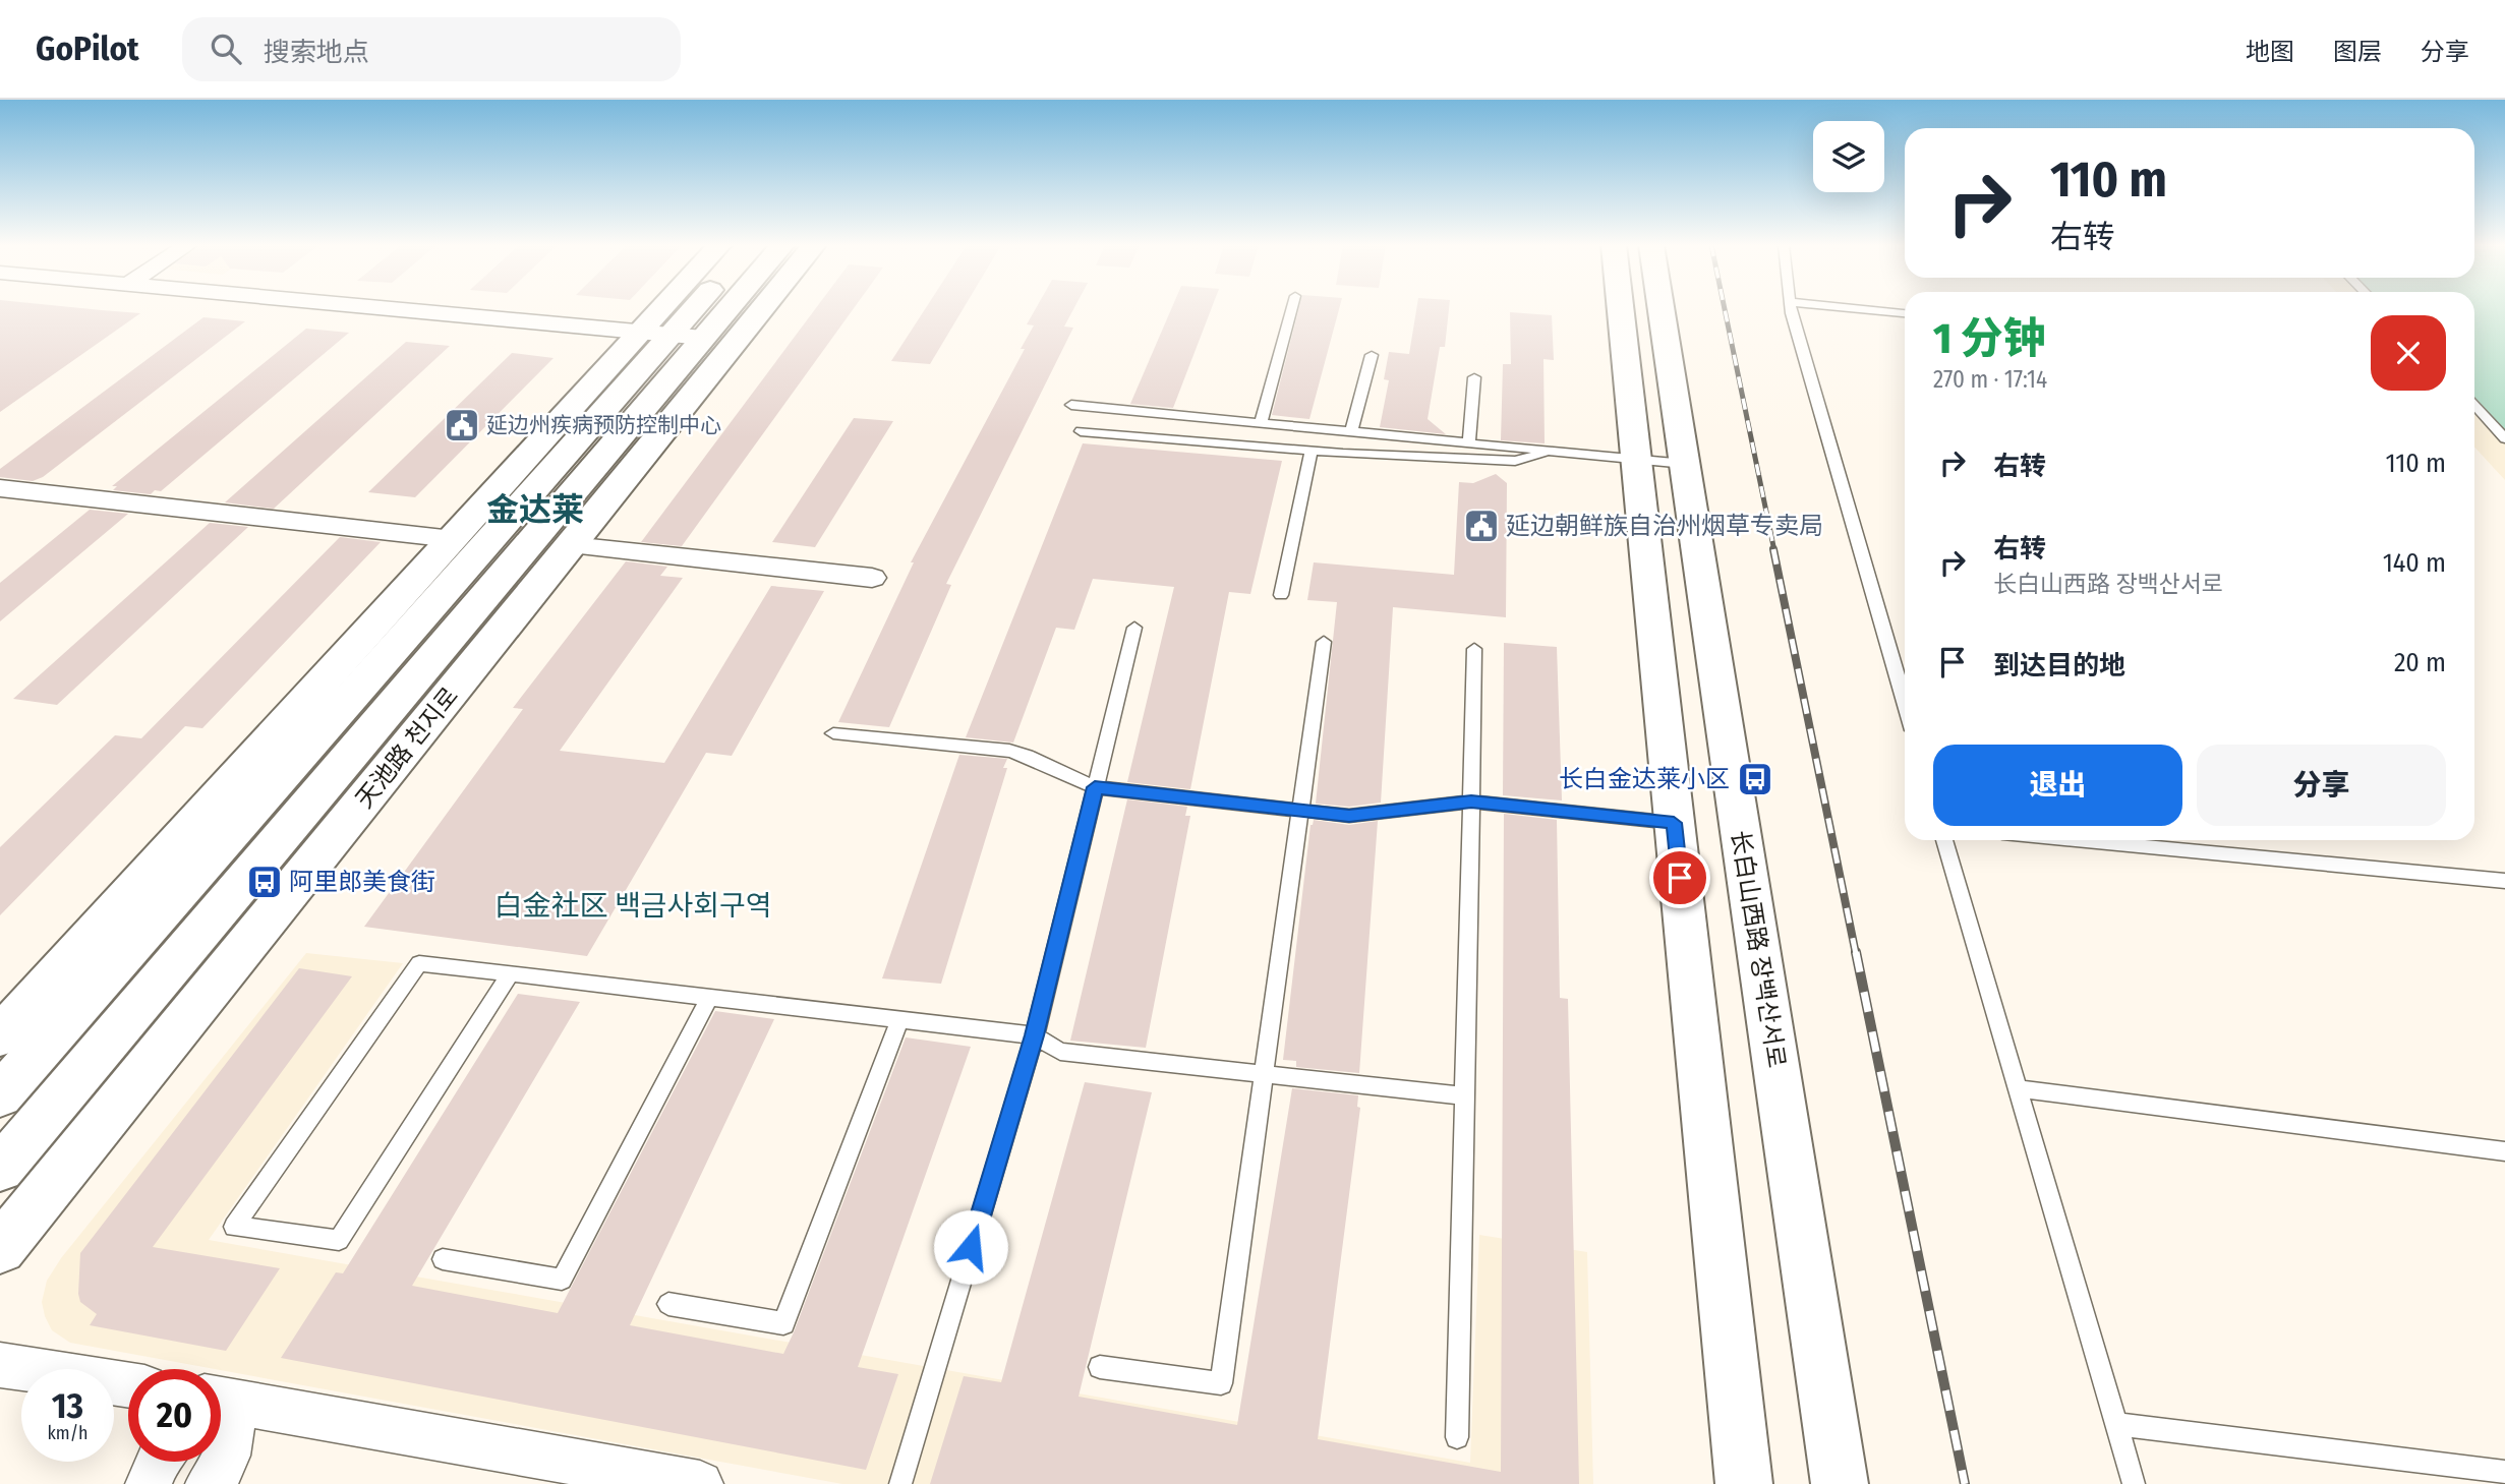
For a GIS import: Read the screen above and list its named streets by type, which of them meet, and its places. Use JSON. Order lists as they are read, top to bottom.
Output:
{
  "streets": {
    "main road": ["天池路 천지로", "长白山西路 장백산서로"]
  },
  "districts": ["金达莱", "白金社区 백금사회구역"],
  "places": {
    "public building": ["延边州疾病预防控制中心", "延边朝鲜族自治州烟草专卖局"],
    "bus stop": ["长白金达莱小区", "阿里郎美食街"]
  },
  "page": {
    "header": "GoPilot",
    "search": "搜索地点",
    "nav": ["地图", "图层", "分享"],
    "turn": ["110 m", "右转"],
    "heading": ["1 分钟", "270 m · 17:14"],
    "list": [
      {
        "name": "右转",
        "value": "110 m"
      },
      {
        "name": "右转",
        "note": "长白山西路 장백산서로",
        "value": "140 m"
      },
      {
        "name": "到达目的地",
        "value": "20 m"
      }
    ],
    "buttons": ["退出", "分享"],
    "speed": "13 km/h",
    "limit": "20"
  }
}
